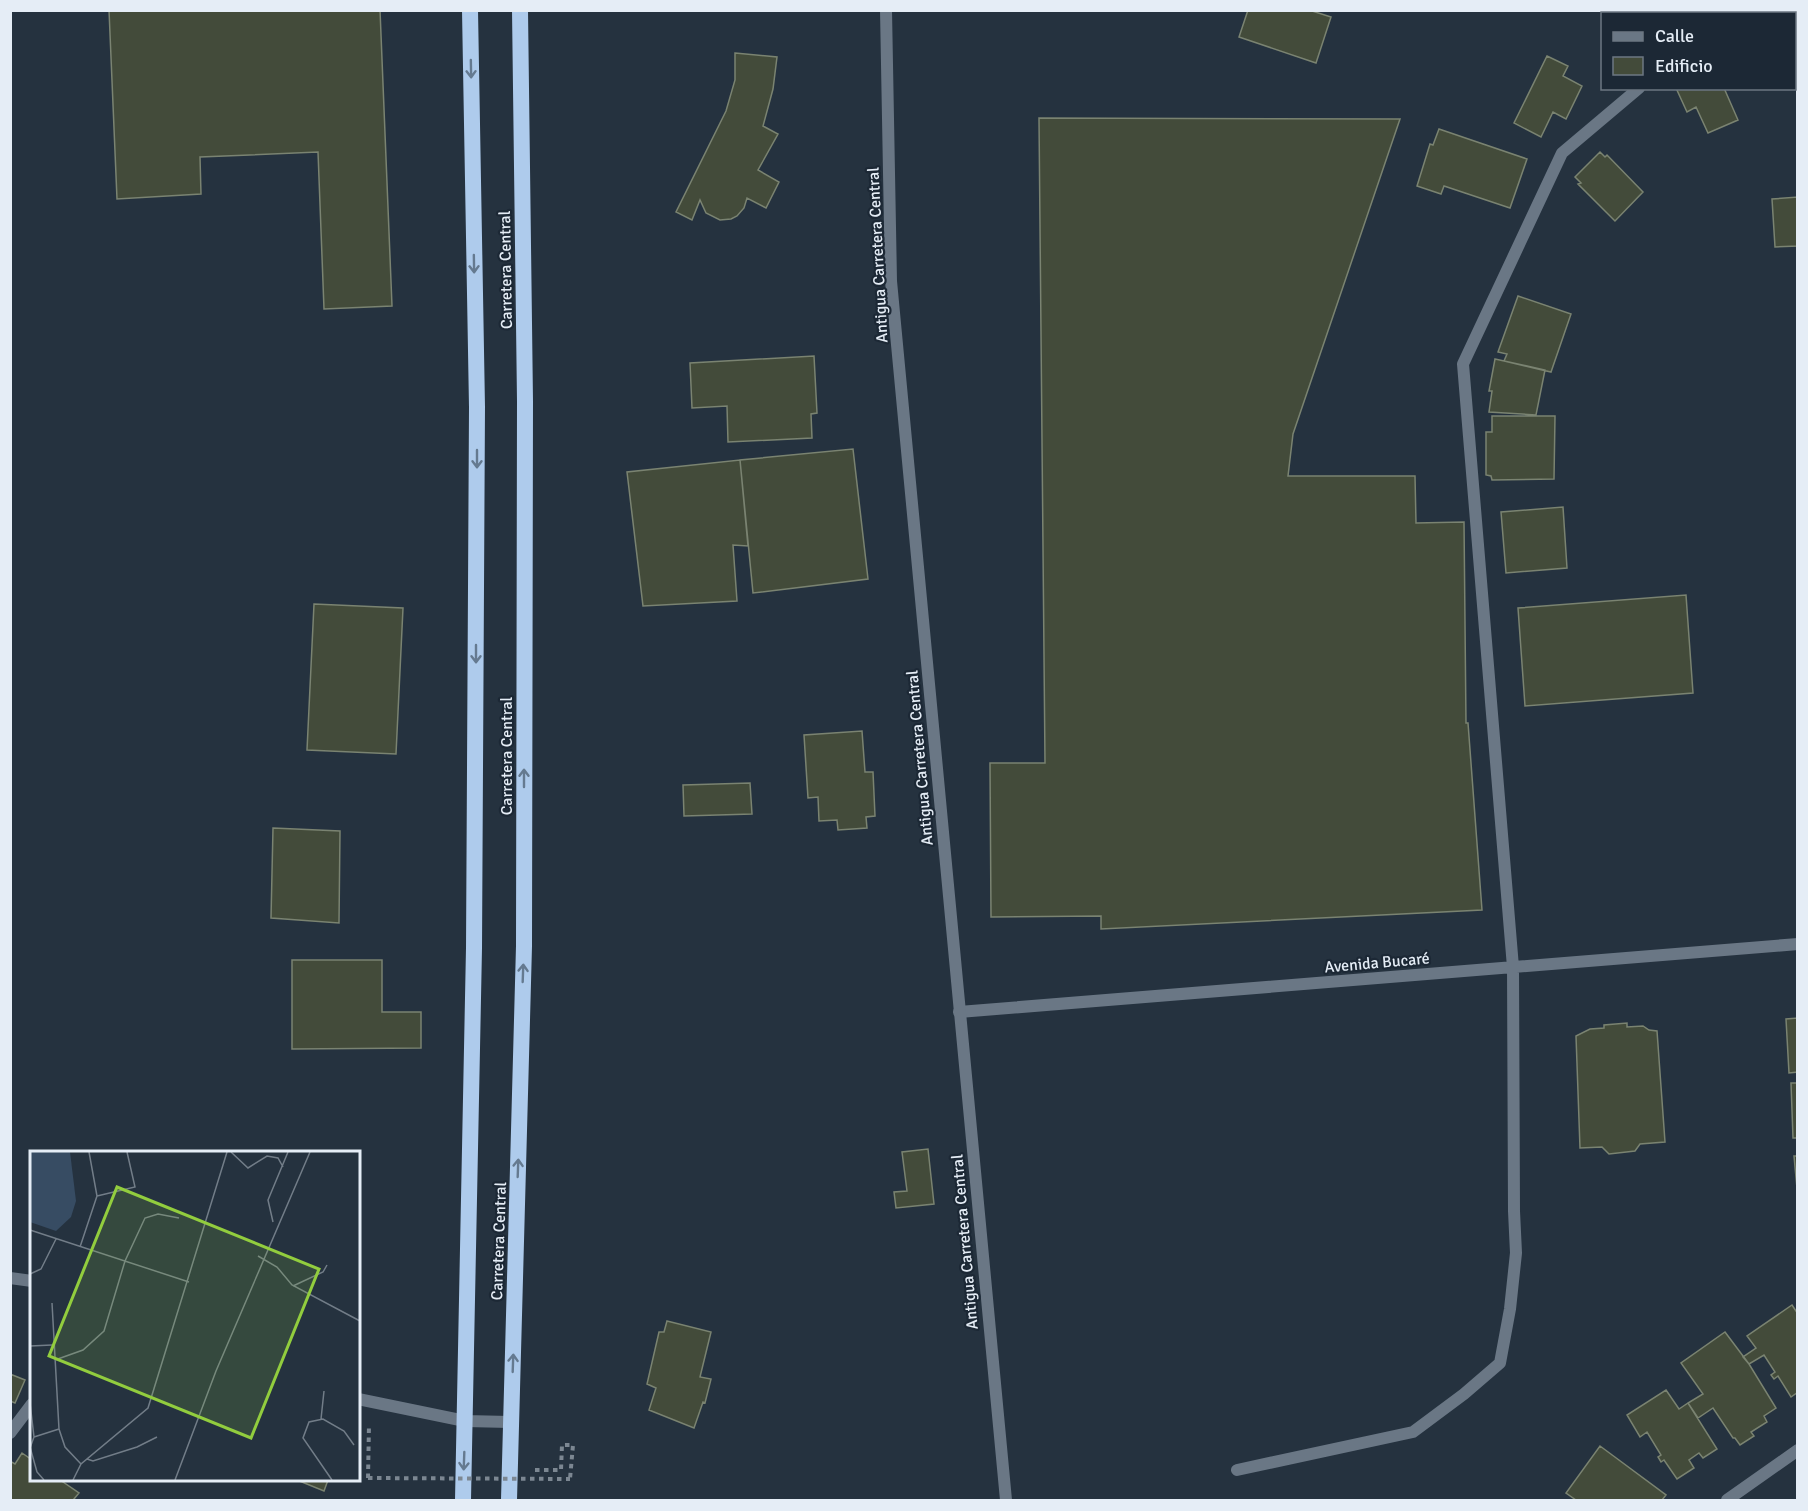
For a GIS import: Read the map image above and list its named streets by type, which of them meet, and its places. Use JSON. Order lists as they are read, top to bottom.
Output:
{
  "streets": {
    "highway": ["Carretera Central"],
    "street": ["Antigua Carretera Central", "Avenida Bucaré"]
  },
  "crossings": [
    ["Antigua Carretera Central", "Avenida Bucaré"]
  ],
  "legend": ["Calle", "Edificio"]
}
